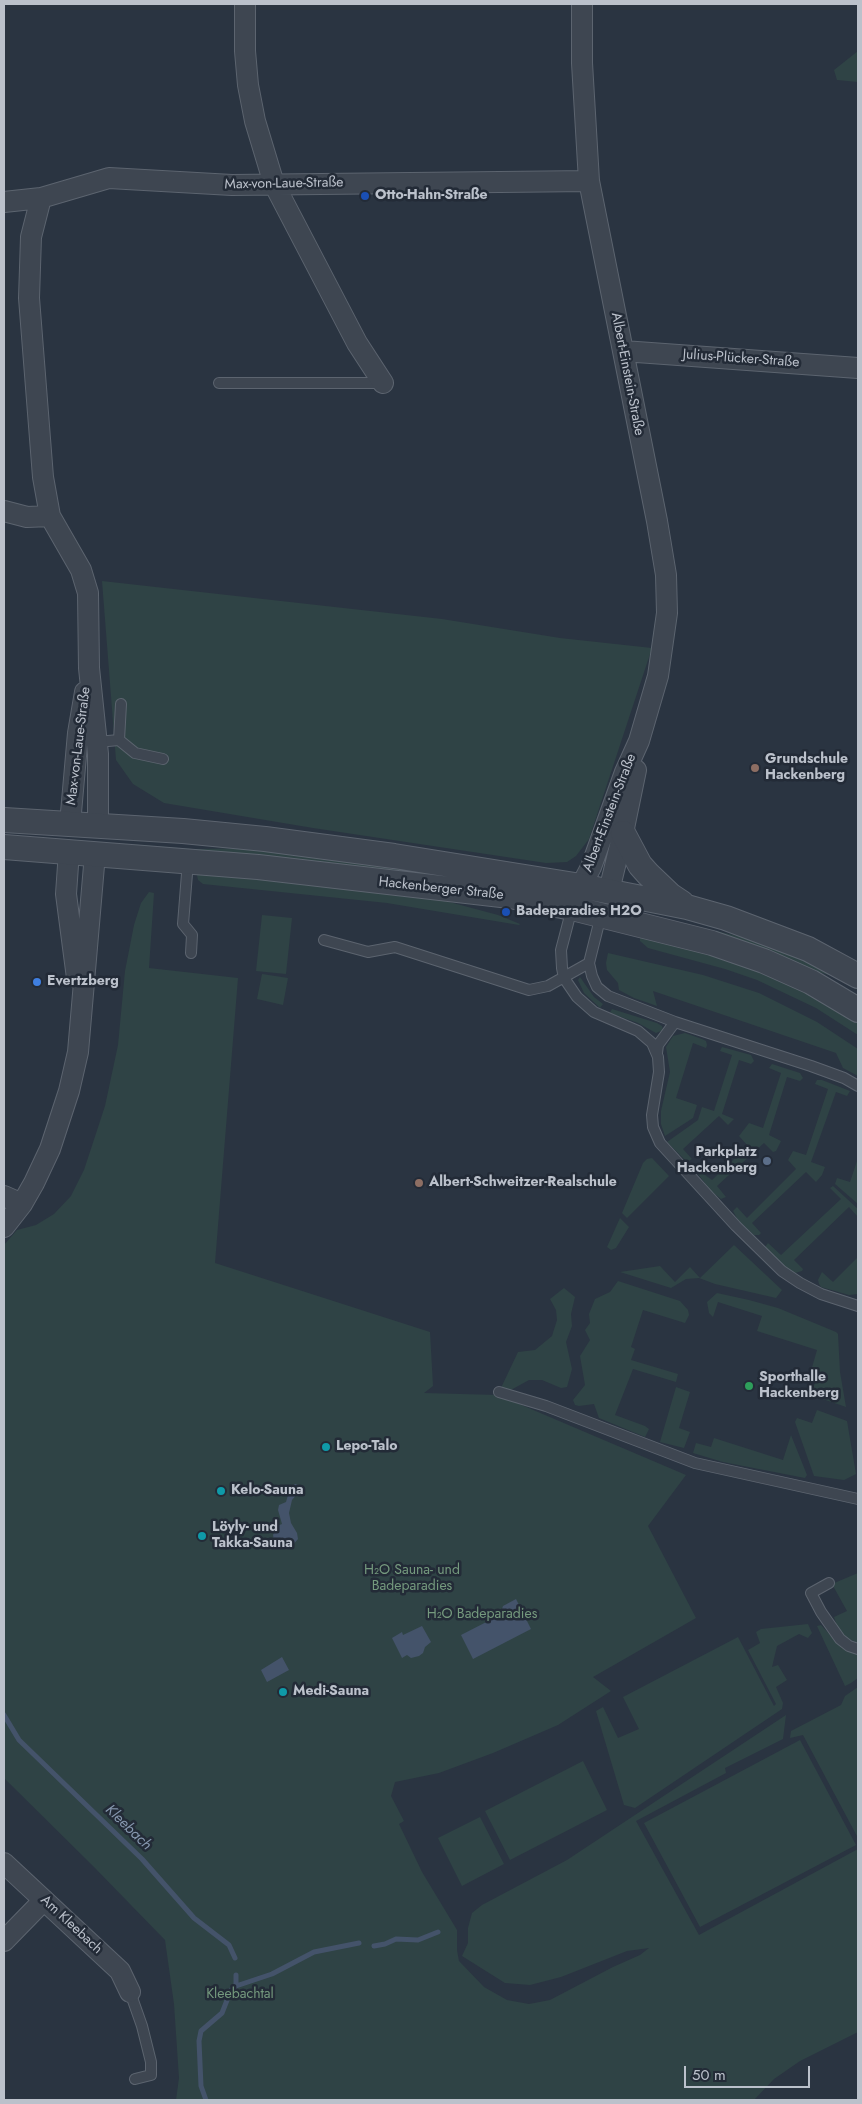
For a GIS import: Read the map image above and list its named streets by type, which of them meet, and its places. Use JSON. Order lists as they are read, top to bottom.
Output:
{
  "streets": {
    "street": [
      "Max-von-Laue-Straße",
      "Julius-Plücker-Straße",
      "Albert-Einstein-Straße",
      "Hackenberger Straße",
      "Am Kleebach"
    ]
  },
  "crossings": [
    ["Max-von-Laue-Straße", "Albert-Einstein-Straße"],
    ["Max-von-Laue-Straße", "Hackenberger Straße"],
    ["Julius-Plücker-Straße", "Albert-Einstein-Straße"],
    ["Albert-Einstein-Straße", "Hackenberger Straße"]
  ],
  "water": ["Kleebach"],
  "parks": ["H₂O Sauna- und Badeparadies", "H₂O Badeparadies", "Kleebachtal"],
  "places": [
    "Otto-Hahn-Straße",
    "Grundschule Hackenberg",
    "Badeparadies H2O",
    "Evertzberg",
    "Parkplatz Hackenberg",
    "Albert-Schweitzer-Realschule",
    "Sporthalle Hackenberg",
    "Lepo-Talo",
    "Kelo-Sauna",
    "Löyly- und Takka-Sauna",
    "Medi-Sauna"
  ],
  "scale_bar": "50 m"
}
